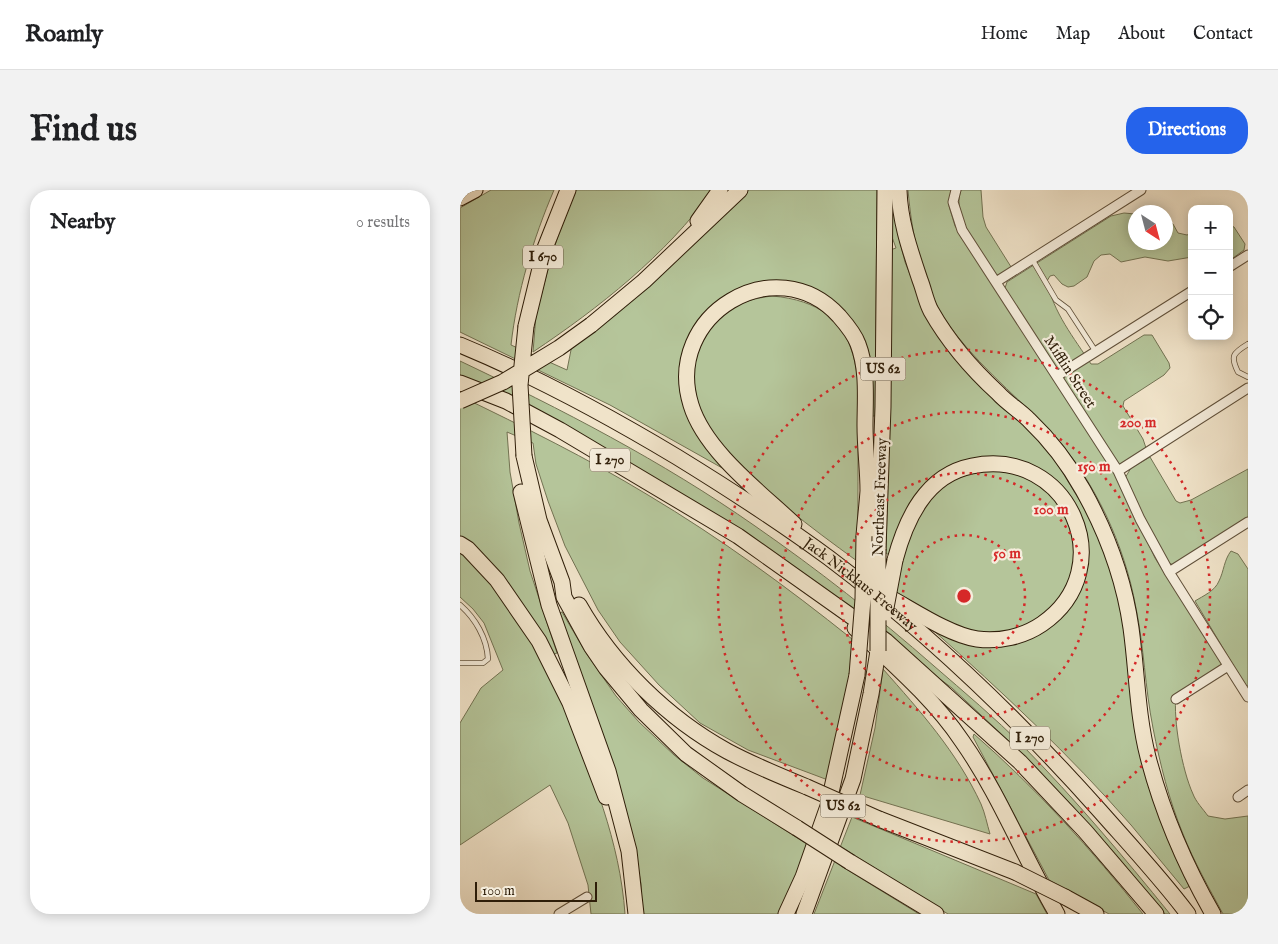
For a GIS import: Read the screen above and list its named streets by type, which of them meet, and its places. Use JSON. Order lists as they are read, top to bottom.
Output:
{
  "streets": {
    "highway": [
      "I 670",
      "US 62",
      "I 270",
      "Northeast Freeway",
      "Jack Nicklaus Freeway"
    ],
    "street": ["Mifflin Street"]
  },
  "scale_bar": "100 m",
  "north": "bottom right",
  "page": {
    "header": "Roamly",
    "nav": [
      "Home",
      "Map",
      "About",
      "Contact"
    ],
    "buttons": "Directions",
    "title": "Find us",
    "heading": ["Nearby", "0 results"],
    "map_buttons": ["+", "−"],
    "scale": "100 m"
  },
  "rings": [
    "200 m",
    "150 m",
    "100 m",
    "50 m"
  ]
}
